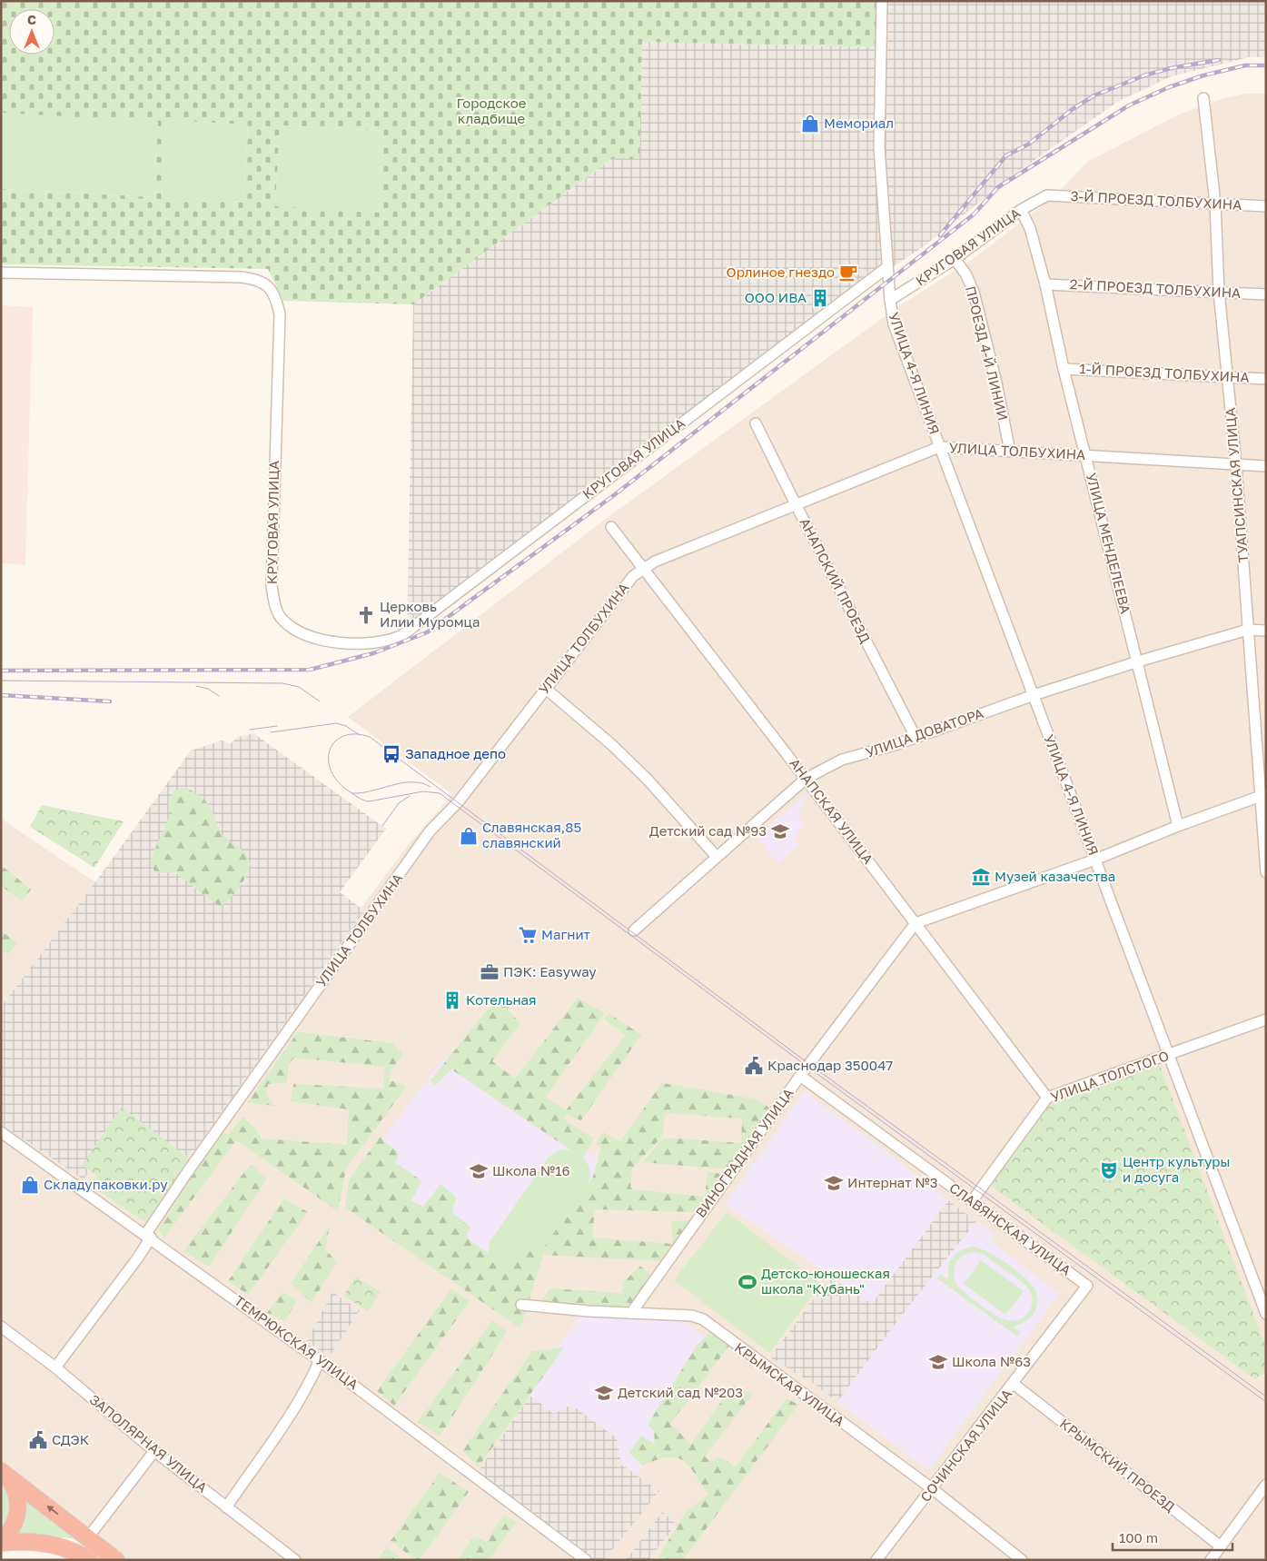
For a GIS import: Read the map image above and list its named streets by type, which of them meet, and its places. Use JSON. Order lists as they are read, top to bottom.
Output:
{
  "streets": {
    "street": [
      "3-Й ПРОЕЗД ТОЛБУХИНА",
      "КРУГОВАЯ УЛИЦА",
      "2-Й ПРОЕЗД ТОЛБУХИНА",
      "ПРОЕЗД 4-Й ЛИНИИ",
      "УЛИЦА 4-Я ЛИНИЯ",
      "1-Й ПРОЕЗД ТОЛБУХИНА",
      "УЛИЦА ТОЛБУХИНА",
      "ТУАПСИНСКАЯ УЛИЦА",
      "УЛИЦА МЕНДЕЛЕЕВА",
      "АНАПСКИЙ ПРОЕЗД",
      "УЛИЦА ДОВАТОРА",
      "АНАПСКАЯ УЛИЦА",
      "УЛИЦА ТОЛСТОГО",
      "ВИНОГРАДНАЯ УЛИЦА",
      "СЛАВЯНСКАЯ УЛИЦА",
      "ТЕМРЮКСКАЯ УЛИЦА",
      "КРЫМСКАЯ УЛИЦА",
      "ЗАПОЛЯРНАЯ УЛИЦА",
      "СОЧИНСКАЯ УЛИЦА",
      "КРЫМСКИЙ ПРОЕЗД"
    ]
  },
  "crossings": [
    ["3-Й ПРОЕЗД ТОЛБУХИНА", "КРУГОВАЯ УЛИЦА"],
    ["3-Й ПРОЕЗД ТОЛБУХИНА", "ТУАПСИНСКАЯ УЛИЦА"],
    ["КРУГОВАЯ УЛИЦА", "ПРОЕЗД 4-Й ЛИНИИ"],
    ["КРУГОВАЯ УЛИЦА", "УЛИЦА 4-Я ЛИНИЯ"],
    ["КРУГОВАЯ УЛИЦА", "УЛИЦА МЕНДЕЛЕЕВА"],
    ["2-Й ПРОЕЗД ТОЛБУХИНА", "ТУАПСИНСКАЯ УЛИЦА"],
    ["2-Й ПРОЕЗД ТОЛБУХИНА", "УЛИЦА МЕНДЕЛЕЕВА"],
    ["ПРОЕЗД 4-Й ЛИНИИ", "УЛИЦА ТОЛБУХИНА"],
    ["УЛИЦА 4-Я ЛИНИЯ", "УЛИЦА ТОЛБУХИНА"],
    ["УЛИЦА 4-Я ЛИНИЯ", "УЛИЦА ДОВАТОРА"],
    ["УЛИЦА 4-Я ЛИНИЯ", "УЛИЦА ТОЛСТОГО"],
    ["1-Й ПРОЕЗД ТОЛБУХИНА", "ТУАПСИНСКАЯ УЛИЦА"],
    ["1-Й ПРОЕЗД ТОЛБУХИНА", "УЛИЦА МЕНДЕЛЕЕВА"],
    ["УЛИЦА ТОЛБУХИНА", "ТУАПСИНСКАЯ УЛИЦА"],
    ["УЛИЦА ТОЛБУХИНА", "УЛИЦА МЕНДЕЛЕЕВА"],
    ["УЛИЦА ТОЛБУХИНА", "АНАПСКИЙ ПРОЕЗД"],
    ["УЛИЦА ТОЛБУХИНА", "АНАПСКАЯ УЛИЦА"],
    ["УЛИЦА ТОЛБУХИНА", "ТЕМРЮКСКАЯ УЛИЦА"],
    ["УЛИЦА ТОЛБУХИНА", "ЗАПОЛЯРНАЯ УЛИЦА"],
    ["ТУАПСИНСКАЯ УЛИЦА", "УЛИЦА ДОВАТОРА"],
    ["УЛИЦА МЕНДЕЛЕЕВА", "УЛИЦА ДОВАТОРА"],
    ["АНАПСКИЙ ПРОЕЗД", "УЛИЦА ДОВАТОРА"],
    ["УЛИЦА ДОВАТОРА", "АНАПСКАЯ УЛИЦА"],
    ["АНАПСКАЯ УЛИЦА", "УЛИЦА ТОЛСТОГО"],
    ["АНАПСКАЯ УЛИЦА", "ВИНОГРАДНАЯ УЛИЦА"],
    ["УЛИЦА ТОЛСТОГО", "СЛАВЯНСКАЯ УЛИЦА"],
    ["ВИНОГРАДНАЯ УЛИЦА", "СЛАВЯНСКАЯ УЛИЦА"],
    ["ВИНОГРАДНАЯ УЛИЦА", "КРЫМСКАЯ УЛИЦА"],
    ["СЛАВЯНСКАЯ УЛИЦА", "СОЧИНСКАЯ УЛИЦА"],
    ["КРЫМСКАЯ УЛИЦА", "СОЧИНСКАЯ УЛИЦА"],
    ["СОЧИНСКАЯ УЛИЦА", "КРЫМСКИЙ ПРОЕЗД"]
  ],
  "parks": ["Городское кладбище"],
  "places": {
    "shop": ["Мемориал", "Славянская,85 славянский", "Складупаковки.ру"],
    "cafe": ["Орлиное гнездо"],
    "building": ["ООО ИВА", "Котельная"],
    "church": ["Церковь Илии Муромца"],
    "bus stop": ["Западное депо"],
    "school or university": [
      "Детский сад №93",
      "Школа №16",
      "Интернат №3",
      "Школа №63",
      "Детский сад №203"
    ],
    "museum": ["Музей казачества"],
    "supermarket": ["Магнит"],
    "office": ["ПЭК: Easyway"],
    "public building": ["Краснодар 350047", "СДЭК"],
    "theatre": ["Центр культуры и досуга"],
    "sports": ["Детско-юношеская школа \"Кубань\""]
  },
  "scale_bar": "100 m",
  "north": "top"
}
